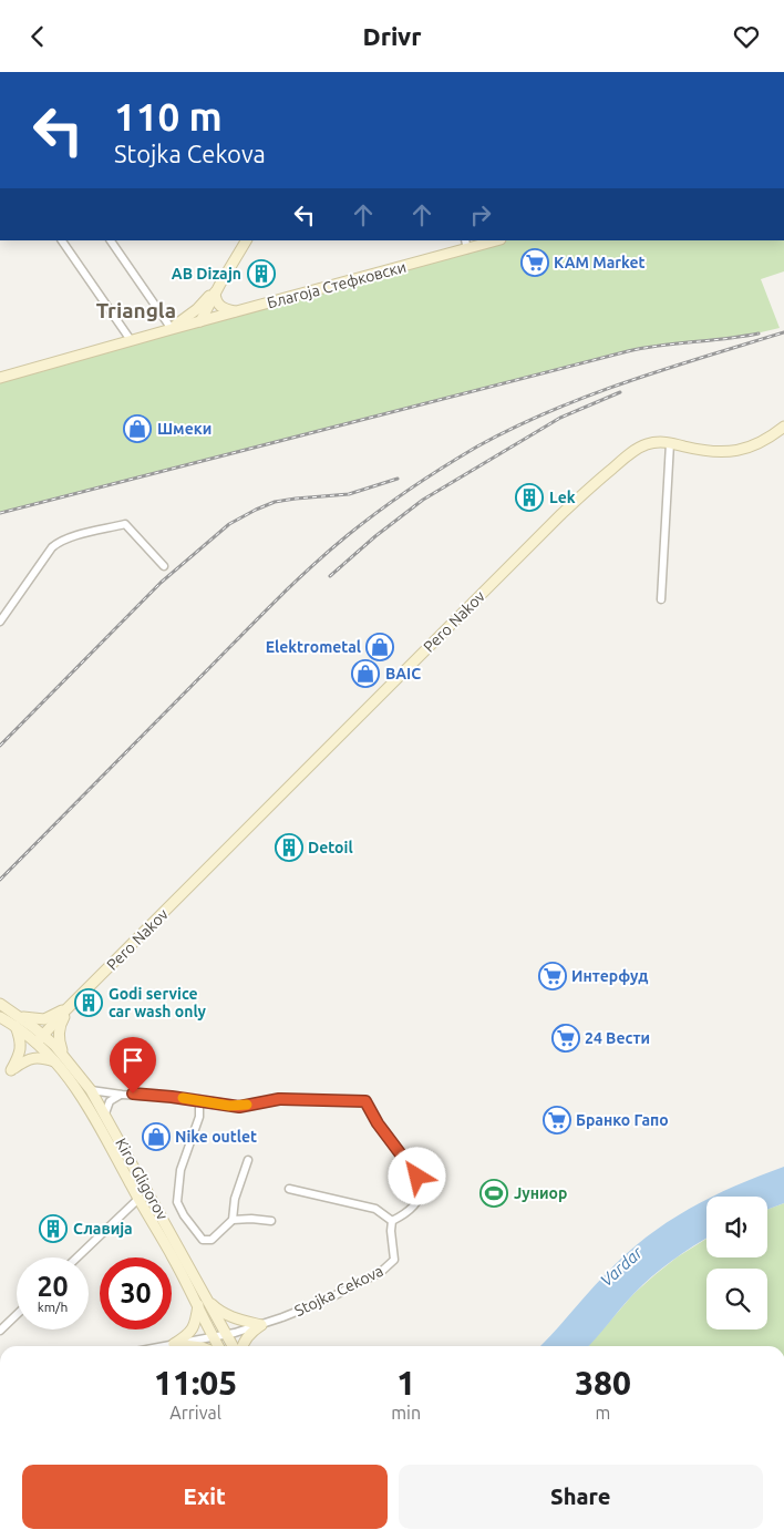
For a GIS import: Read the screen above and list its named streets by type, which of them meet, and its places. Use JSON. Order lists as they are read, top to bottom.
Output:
{
  "streets": {
    "street": [
      "Благоја Стефковски",
      "Pero Nakov",
      "Kiro Gligorov",
      "Stojka Cekova"
    ]
  },
  "crossings": [
    ["Pero Nakov", "Kiro Gligorov"],
    ["Kiro Gligorov", "Stojka Cekova"]
  ],
  "districts": ["Triangla"],
  "water": ["Vardar"],
  "places": {
    "supermarket": [
      "KAM Market",
      "Интерфуд",
      "24 Вести",
      "Бранко Гапо"
    ],
    "building": [
      "AB Dizajn",
      "Lek",
      "Detoil",
      "Godi service car wash only",
      "Славија"
    ],
    "shop": [
      "Шмеки",
      "Elektrometal",
      "BAIC",
      "Nike outlet"
    ],
    "sports": ["Јуниор"]
  },
  "page": {
    "header": "Drivr",
    "turn": ["110 m", "Stojka Cekova"],
    "speed": "20 km/h",
    "limit": "30",
    "eta": [
      "11:05",
      "Arrival",
      "1",
      "min",
      "380",
      "m"
    ],
    "buttons": ["Exit", "Share"]
  }
}
